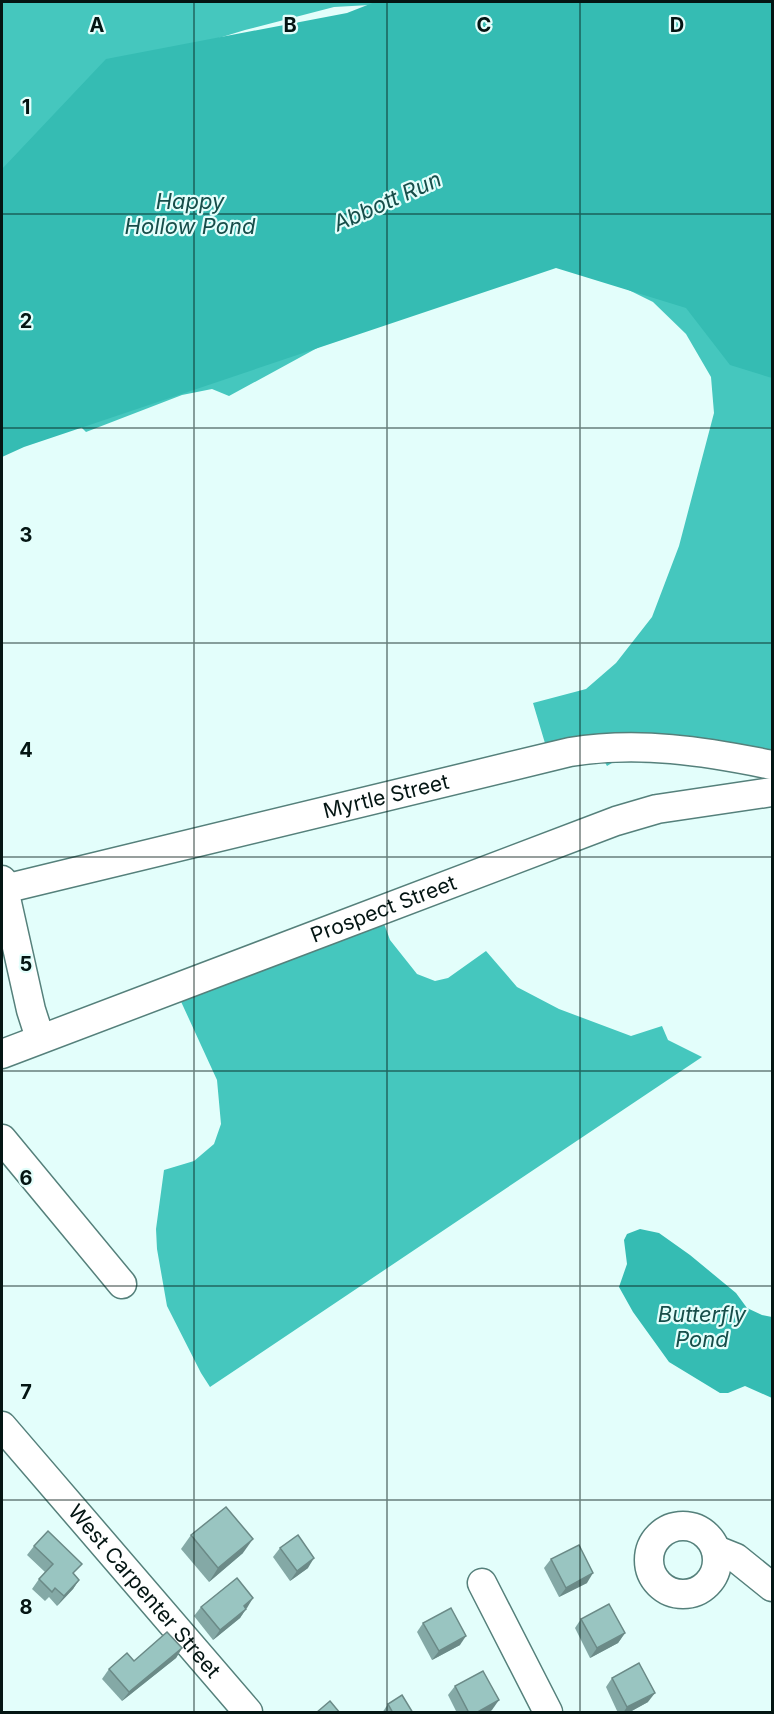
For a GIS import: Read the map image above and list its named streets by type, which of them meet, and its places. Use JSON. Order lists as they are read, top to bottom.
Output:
{
  "streets": {
    "street": ["Myrtle Street", "Prospect Street", "West Carpenter Street"]
  },
  "water": ["Happy Hollow Pond", "Abbott Run", "Butterfly Pond"],
  "grid": {
    "columns": [
      "A",
      "B",
      "C",
      "D"
    ],
    "rows": [
      "1",
      "2",
      "3",
      "4",
      "5",
      "6",
      "7",
      "8"
    ]
  }
}
